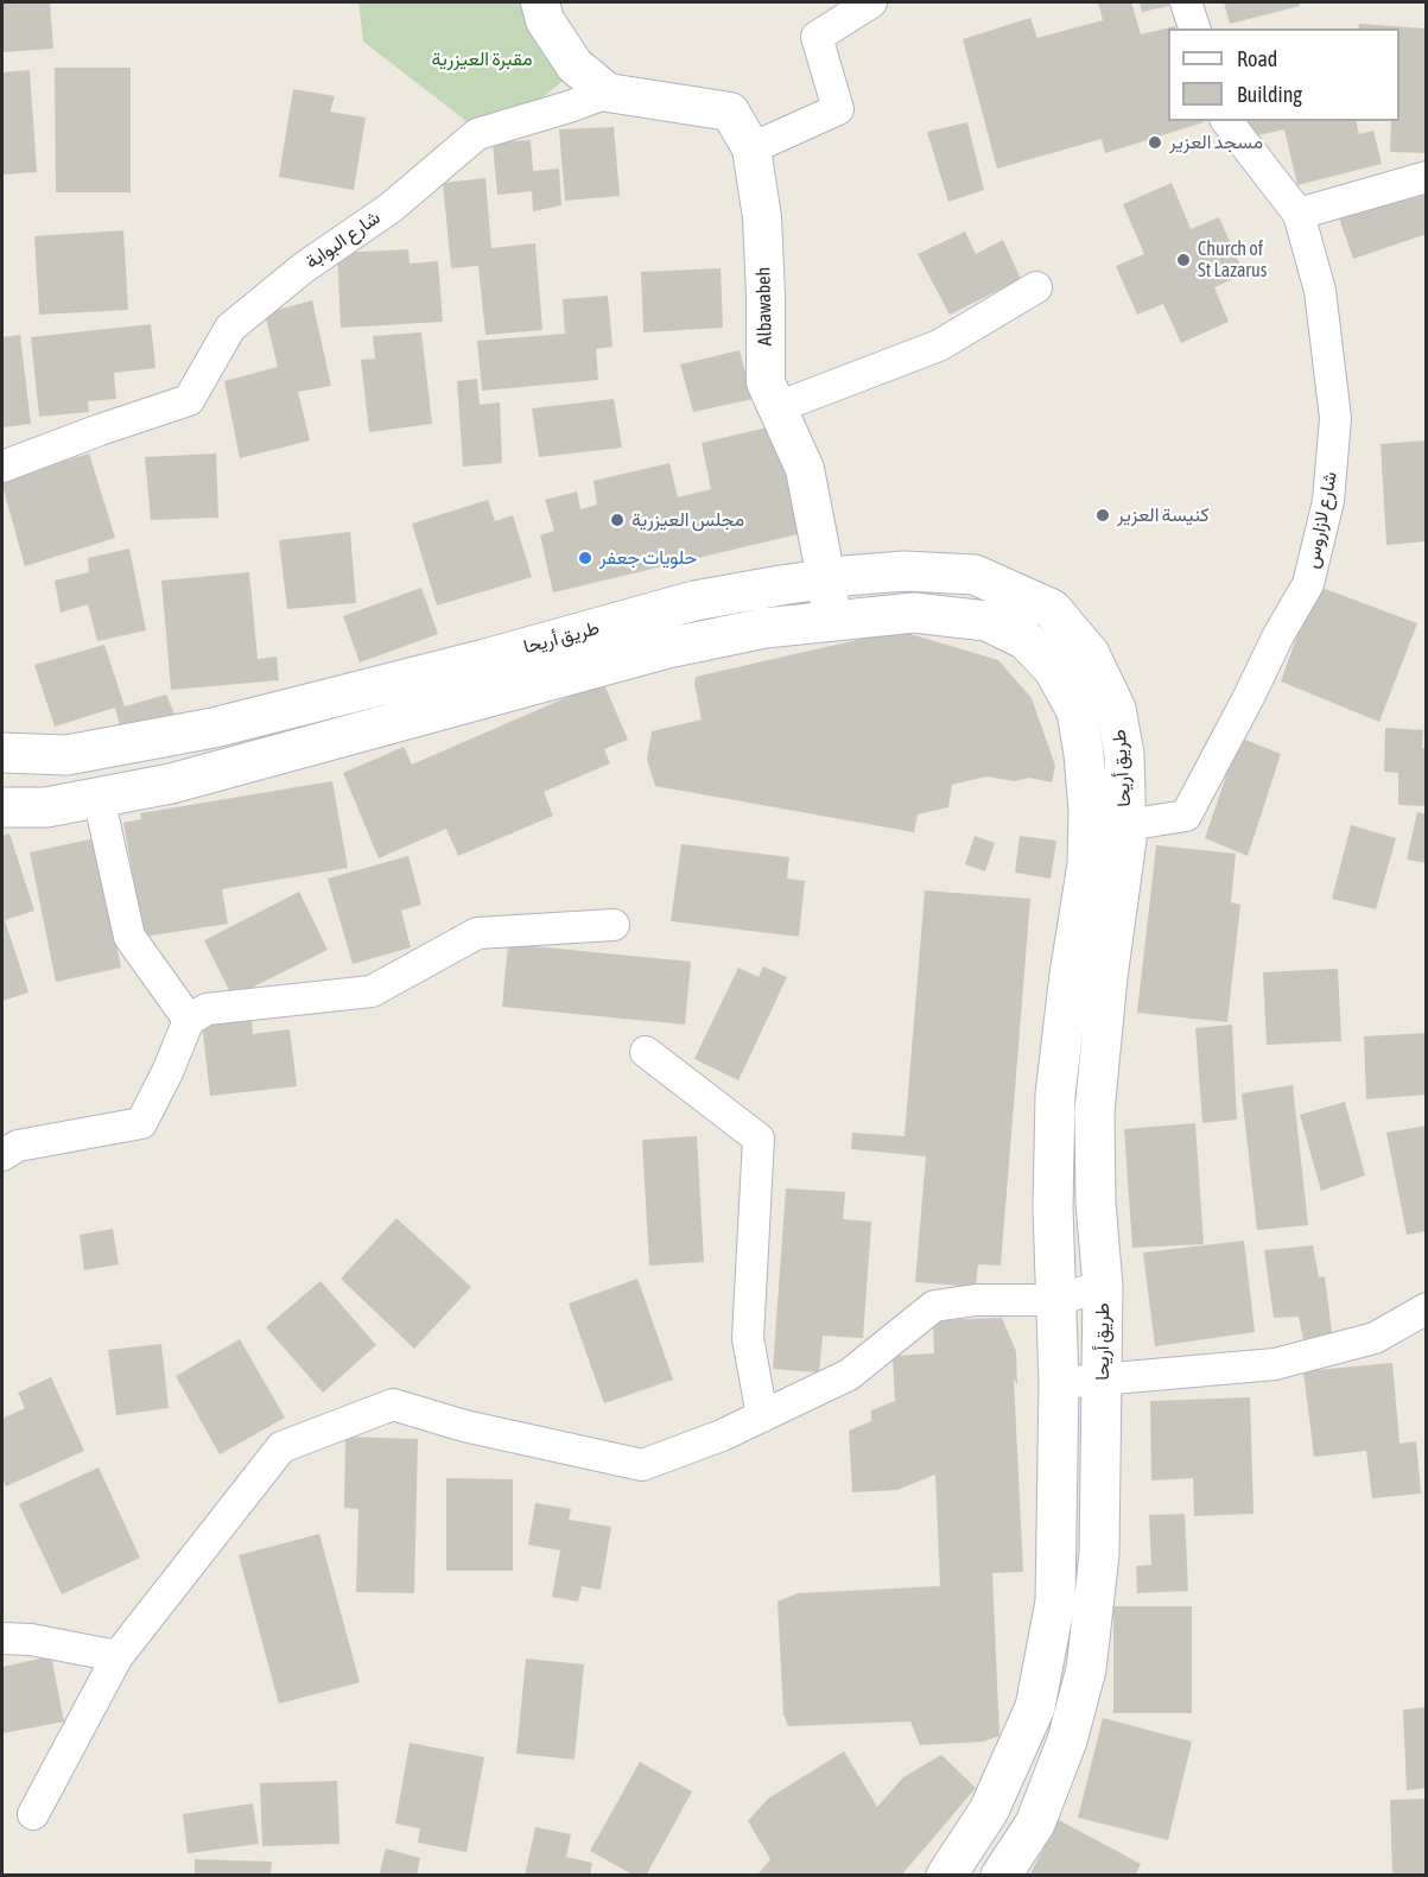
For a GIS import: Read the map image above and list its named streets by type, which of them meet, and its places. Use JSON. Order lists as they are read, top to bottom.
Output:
{
  "streets": {
    "main road": ["طريق أريحا"],
    "street": ["شارع البوابة", "Albawabeh", "شارع لازاروس"]
  },
  "crossings": [
    ["شارع البوابة", "Albawabeh"],
    ["Albawabeh", "طريق أريحا"],
    ["شارع لازاروس", "طريق أريحا"]
  ],
  "parks": ["مقبرة العيزرية"],
  "places": [
    "مسجد العزير",
    "Church of St Lazarus",
    "كنيسة العزير",
    "مجلس العيزرية",
    "حلويات جعفر"
  ],
  "legend": ["Road", "Building"]
}
